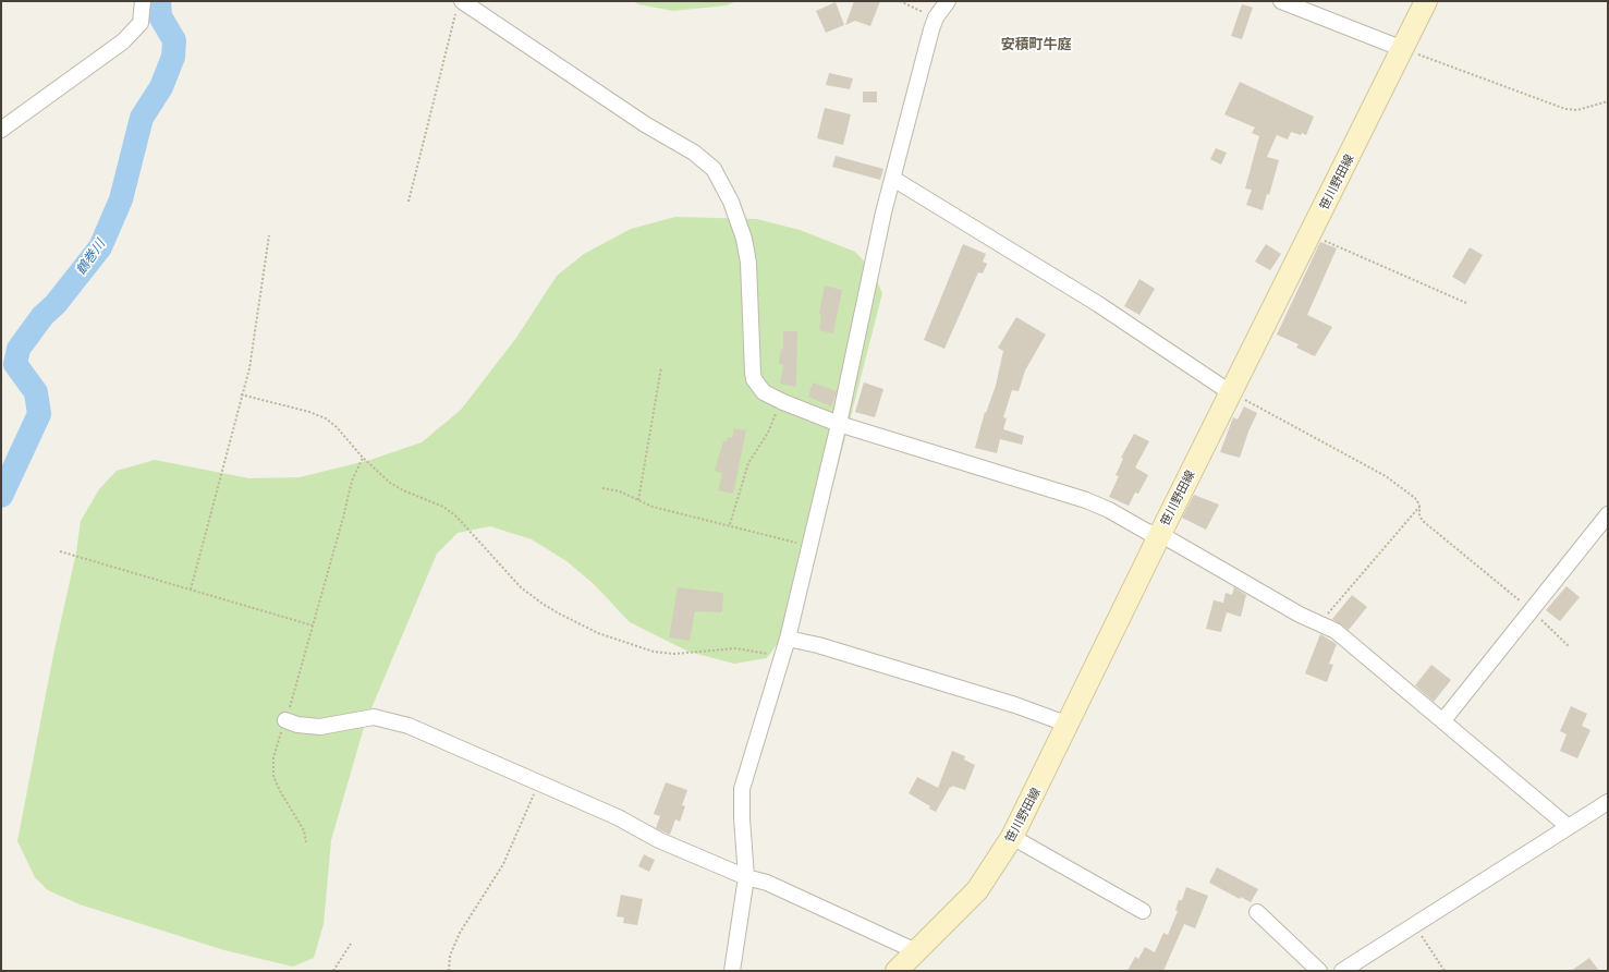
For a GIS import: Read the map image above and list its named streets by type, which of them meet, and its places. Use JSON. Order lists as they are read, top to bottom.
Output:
{
  "streets": {
    "street": ["笹川野田線"]
  },
  "districts": ["安積町牛庭"],
  "water": ["鶴巻川"]
}
